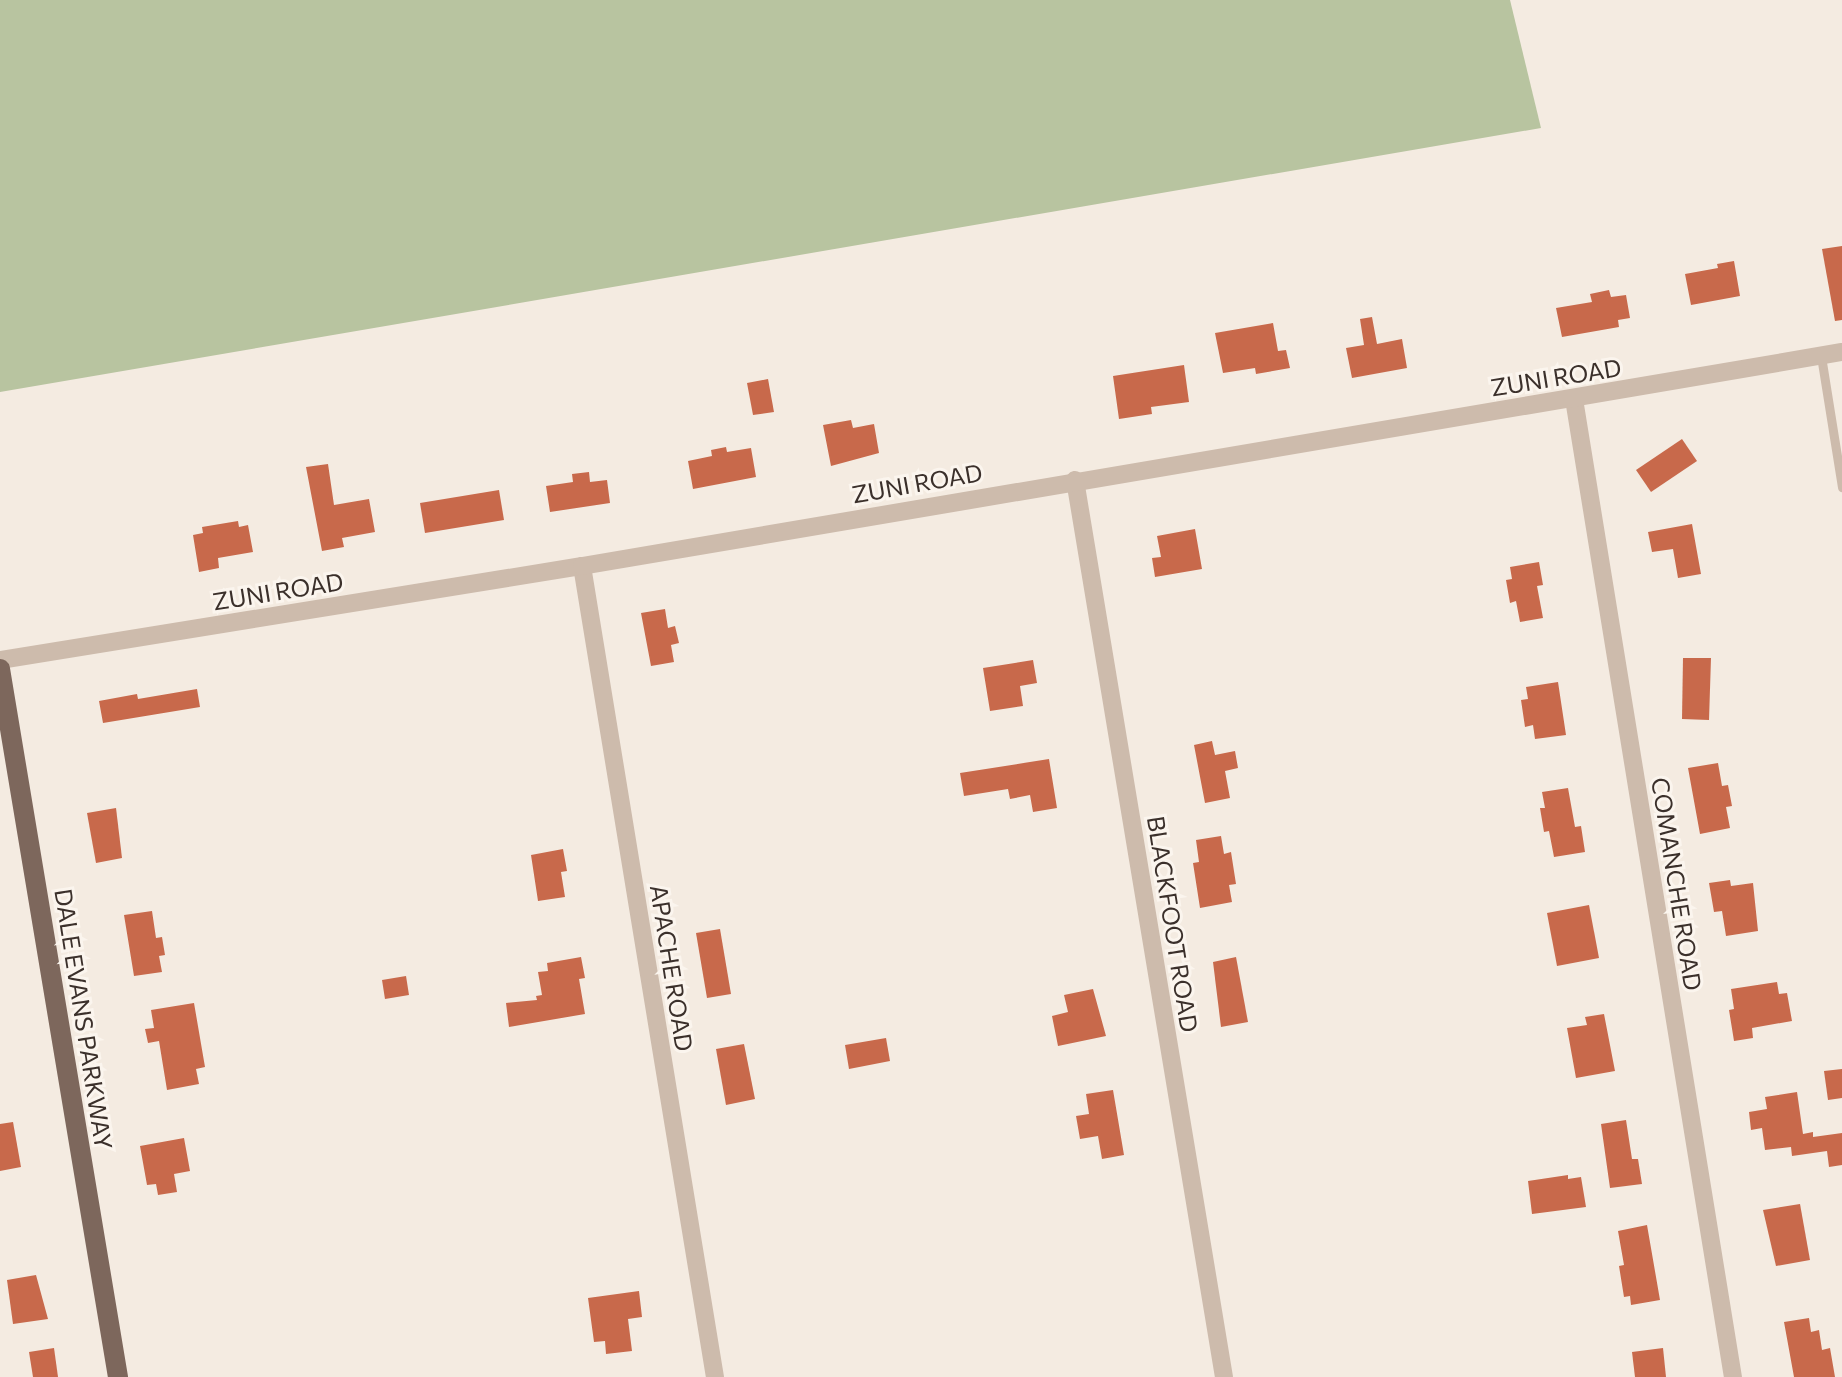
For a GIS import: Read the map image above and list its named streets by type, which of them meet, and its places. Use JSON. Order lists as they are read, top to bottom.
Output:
{
  "streets": {
    "main road": ["DALE EVANS PARKWAY"],
    "street": [
      "ZUNI ROAD",
      "COMANCHE ROAD",
      "BLACKFOOT ROAD",
      "APACHE ROAD"
    ]
  },
  "crossings": [
    ["ZUNI ROAD", "COMANCHE ROAD"],
    ["ZUNI ROAD", "BLACKFOOT ROAD"],
    ["ZUNI ROAD", "APACHE ROAD"]
  ]
}
